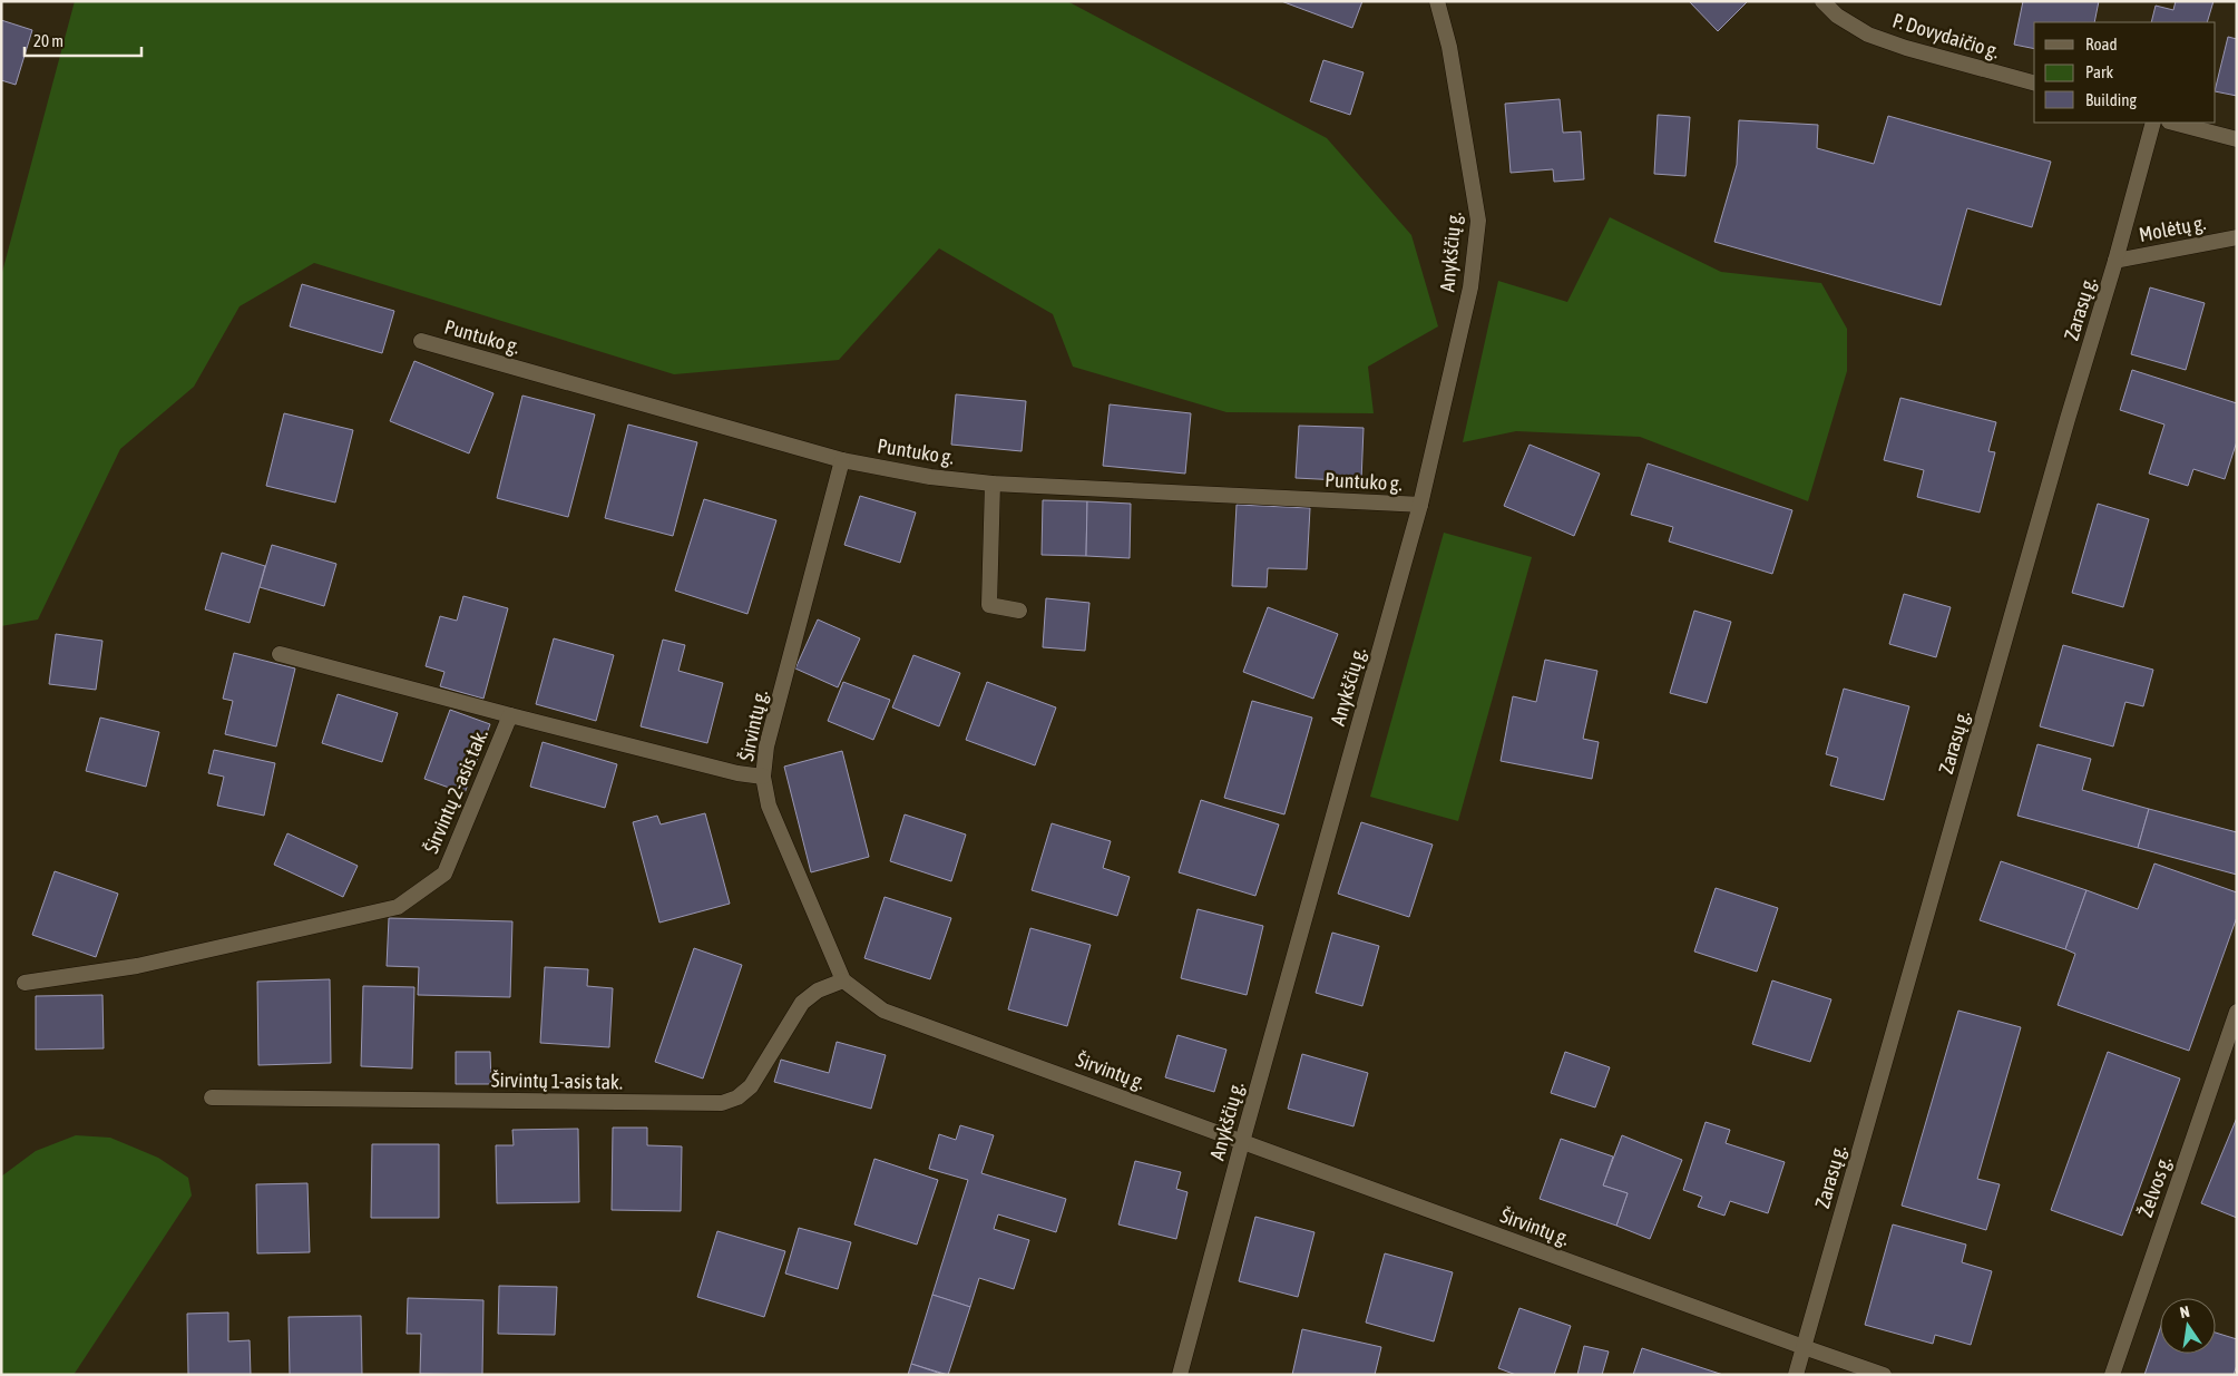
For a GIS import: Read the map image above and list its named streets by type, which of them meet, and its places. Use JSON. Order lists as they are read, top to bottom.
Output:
{
  "streets": {
    "street": [
      "P. Dovydaičio g.",
      "Molėtų g.",
      "Anykščių g.",
      "Zarasų g.",
      "Puntuko g.",
      "Širvintų g.",
      "Širvintų 2-asis tak.",
      "Širvintų 1-asis tak.",
      "Želvos g."
    ]
  },
  "crossings": [
    ["Molėtų g.", "Zarasų g."],
    ["Anykščių g.", "Puntuko g."],
    ["Anykščių g.", "Širvintų g."],
    ["Zarasų g.", "Širvintų g."],
    ["Puntuko g.", "Širvintų g."],
    ["Širvintų g.", "Širvintų 2-asis tak."],
    ["Širvintų g.", "Širvintų 1-asis tak."]
  ],
  "legend": ["Road", "Park", "Building"],
  "scale_bar": "20 m",
  "north": "top"
}
